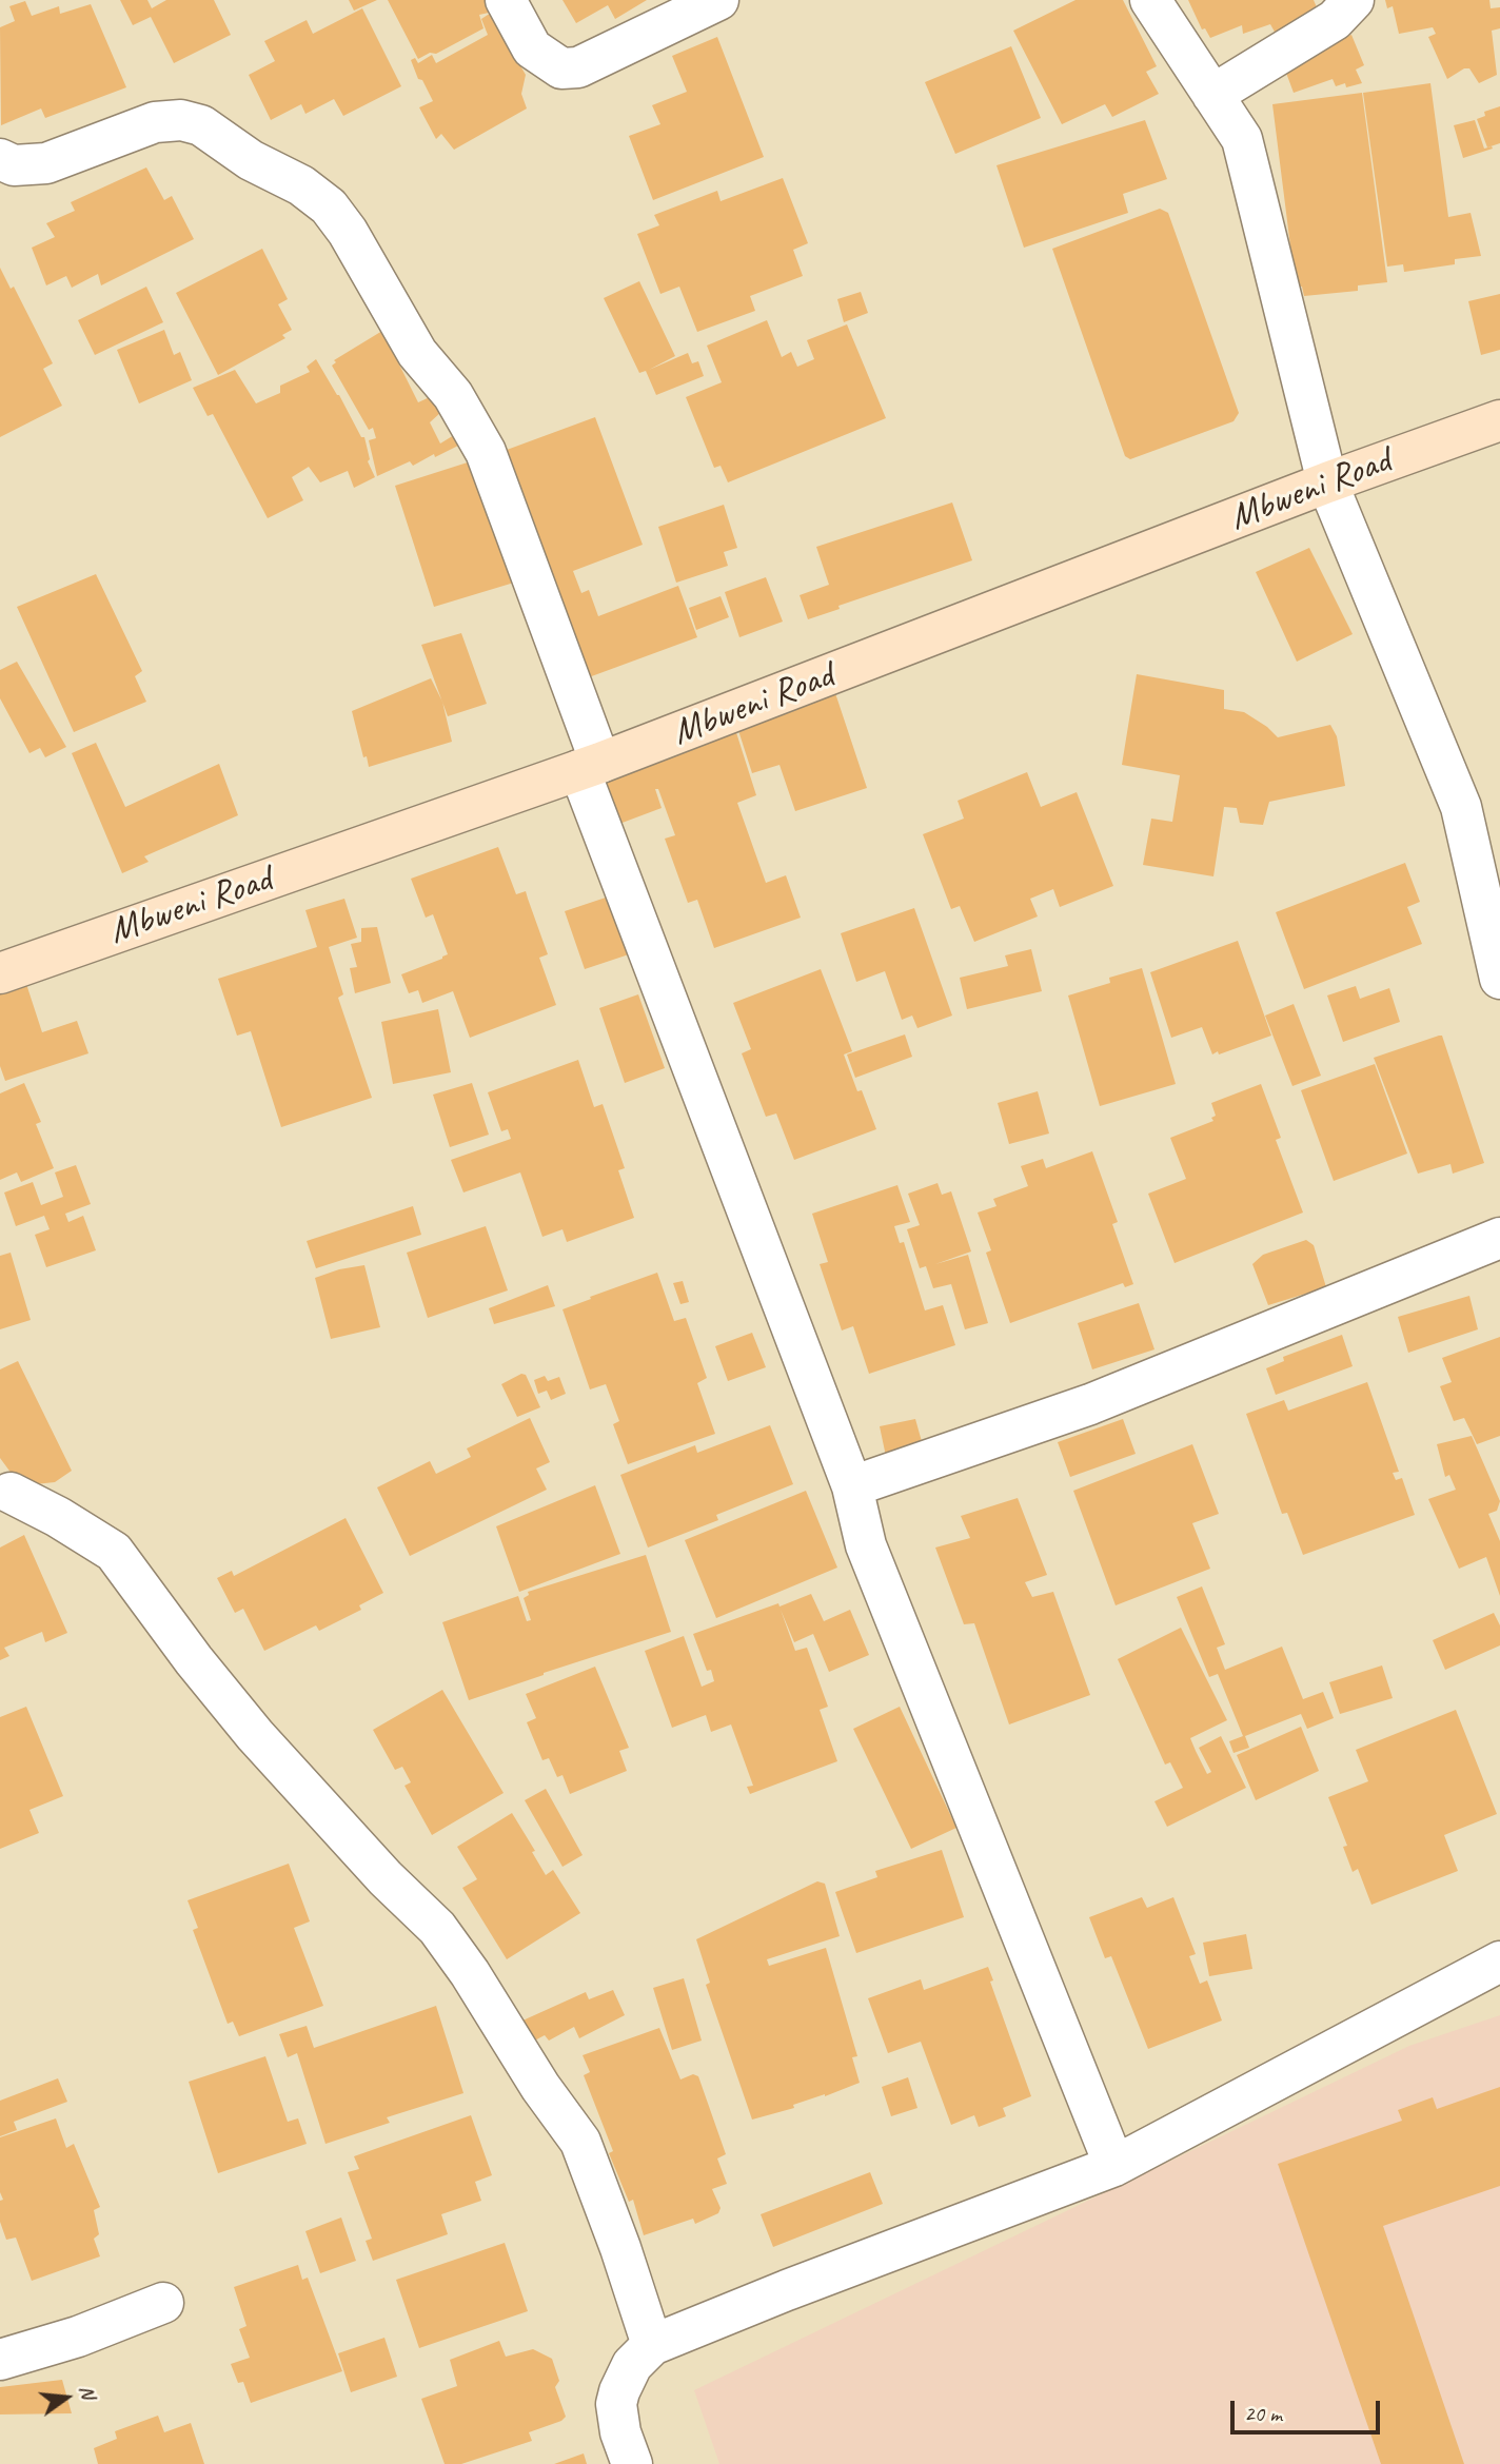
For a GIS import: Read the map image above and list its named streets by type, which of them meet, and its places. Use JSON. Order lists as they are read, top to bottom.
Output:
{
  "streets": {
    "street": ["Mbweni Road"]
  },
  "scale_bar": "20 m",
  "north": "right"
}
